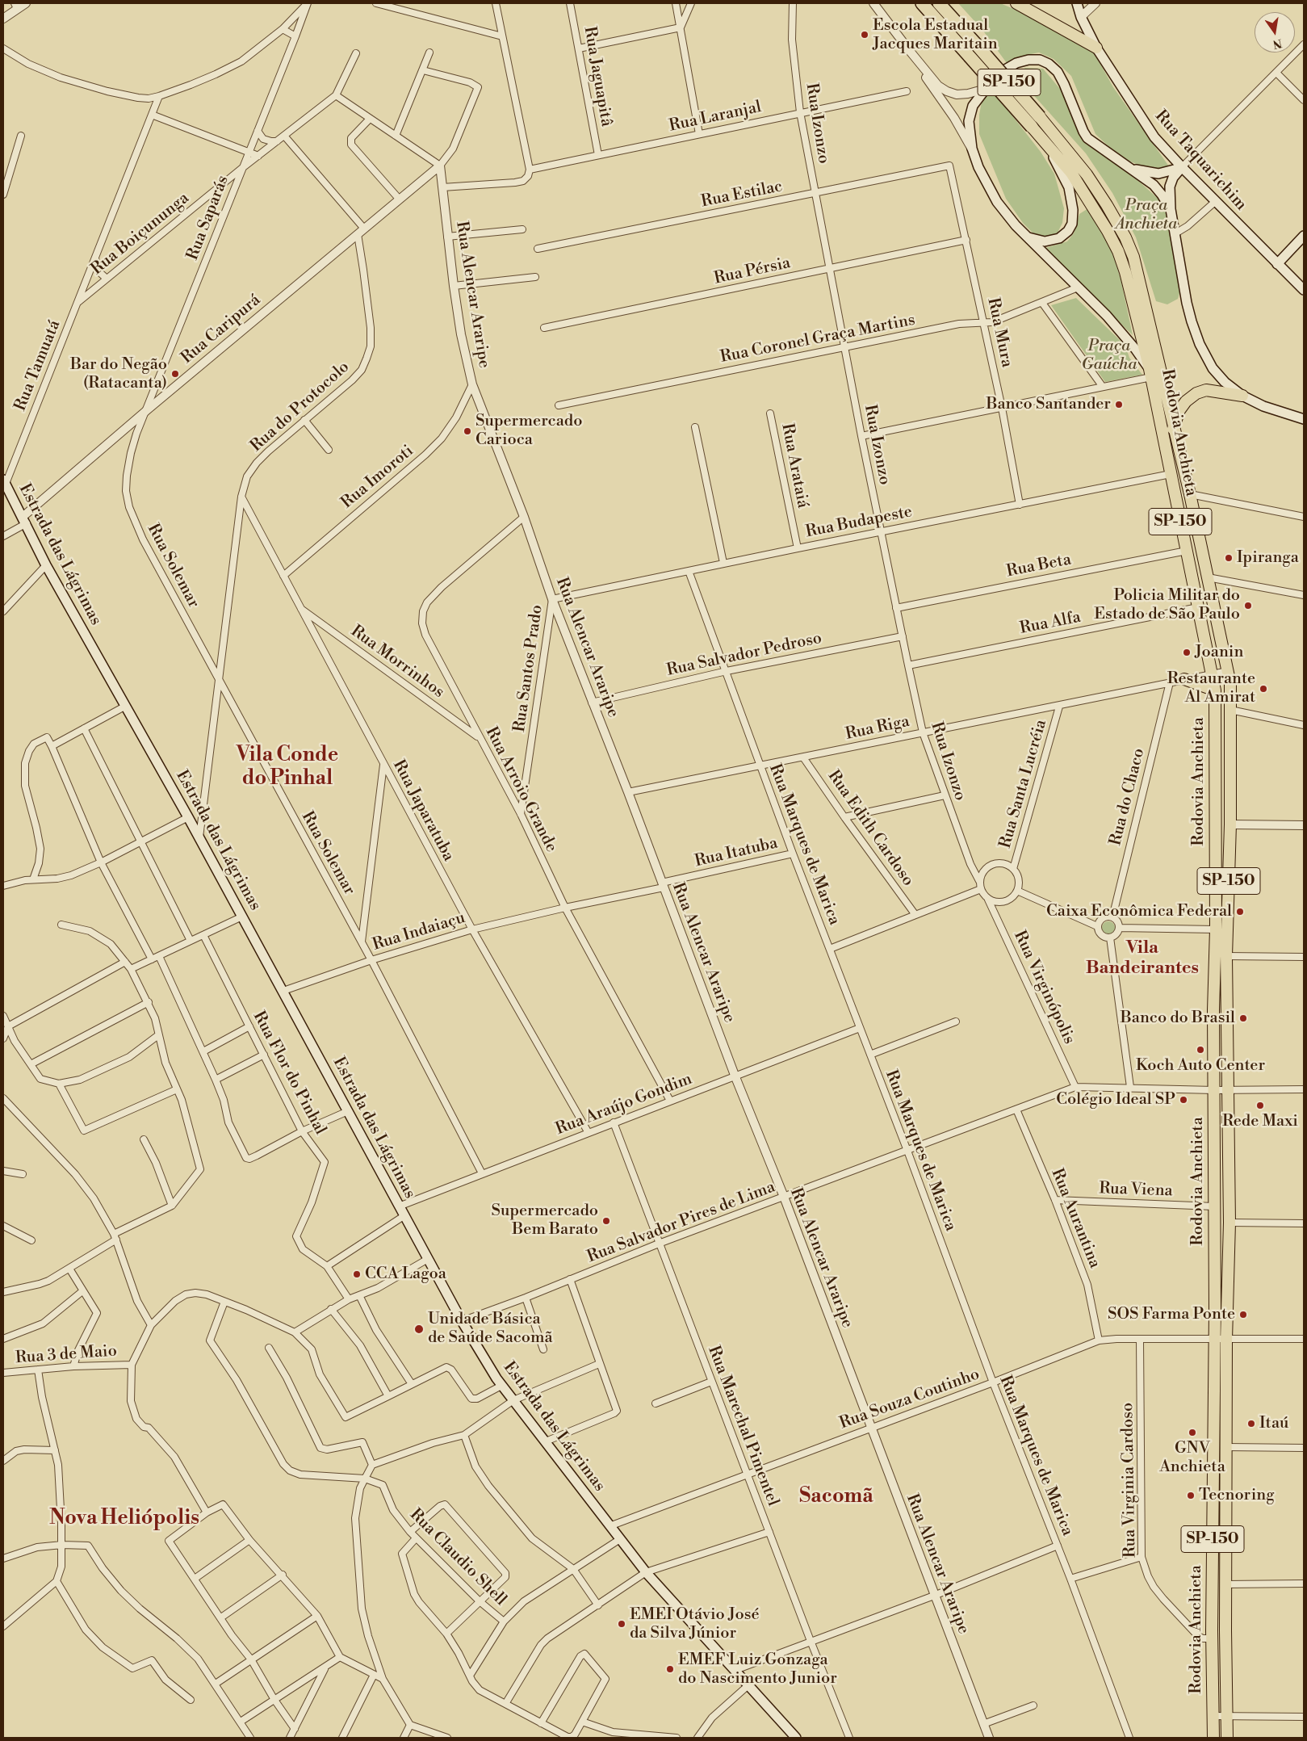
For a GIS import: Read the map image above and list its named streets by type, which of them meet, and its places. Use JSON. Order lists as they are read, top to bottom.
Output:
{
  "streets": {
    "highway": ["SP-150", "Rodovia Anchieta"],
    "main road": ["Rua Taquarichim", "Estrada das Lágrimas"],
    "street": [
      "Rua Jaguapitâ",
      "Rua Laranjal",
      "Rua Izonzo",
      "Rua Estilac",
      "Rua Saparás",
      "Rua Boiçununga",
      "Rua Pérsia",
      "Rua Alencar Araripe",
      "Rua Caripurá",
      "Rua Mura",
      "Rua Coronel Graça Martins",
      "Rua Tamuatá",
      "Rua do Protocolo",
      "Rua Arataiá",
      "Rua Imoroti",
      "Rua Budapeste",
      "Rua Solemar",
      "Rua Beta",
      "Rua Alfa",
      "Rua Salvador Pedroso",
      "Rua Morrinhos",
      "Rua Santos Prado",
      "Rua Riga",
      "Rua Santa Lucréia",
      "Rua Arroio Grande",
      "Rua do Chaco",
      "Rua Japaratuba",
      "Rua Edith Cardoso",
      "Rua Marques de Marica",
      "Rua Itatuba",
      "Rua Indaiaçu",
      "Rua Virginópolis",
      "Rua Flor do Pinhal",
      "Rua Araújo Gondim",
      "Rua Viena",
      "Rua Aurantina",
      "Rua Salvador Pires de Lima",
      "Rua 3 de Maio",
      "Rua Souza Coutinho",
      "Rua Marechal Pimentel",
      "Rua Virginia Cardoso",
      "Rua Claudio Shell"
    ]
  },
  "crossings": [
    ["Rua Jaguapitâ", "Rua Laranjal"],
    ["Rua Laranjal", "Rua Izonzo"],
    ["Rua Izonzo", "Rua Estilac"],
    ["Rua Izonzo", "Rua Pérsia"],
    ["Rua Izonzo", "Rua Coronel Graça Martins"],
    ["Rua Izonzo", "Rua Budapeste"],
    ["Rua Izonzo", "Rua Beta"],
    ["Rua Izonzo", "Rua Alfa"],
    ["Rua Izonzo", "Rua Salvador Pedroso"],
    ["Rua Izonzo", "Rua Riga"],
    ["Rua Izonzo", "Rua Santa Lucréia"],
    ["Rua Izonzo", "Rua Virginópolis"],
    ["Rua Estilac", "Rua Mura"],
    ["Rua Saparás", "Rua Boiçununga"],
    ["Rua Saparás", "Rua Caripurá"],
    ["Rua Saparás", "Rua Solemar"],
    ["Rua Boiçununga", "Rua Tamuatá"],
    ["Rua Pérsia", "Rua Mura"],
    ["Rua Alencar Araripe", "Rua Caripurá"],
    ["Rua Alencar Araripe", "Rua Imoroti"],
    ["Rua Alencar Araripe", "Rua Budapeste"],
    ["Rua Alencar Araripe", "Rua Salvador Pedroso"],
    ["Rua Alencar Araripe", "Rua Santos Prado"],
    ["Rua Alencar Araripe", "Rua Riga"],
    ["Rua Alencar Araripe", "Rua Arroio Grande"],
    ["Rua Alencar Araripe", "Rua Itatuba"],
    ["Rua Alencar Araripe", "Rua Araújo Gondim"],
    ["Rua Alencar Araripe", "Rua Salvador Pires de Lima"],
    ["Rua Alencar Araripe", "Rua Souza Coutinho"],
    ["Rua Caripurá", "Rua do Protocolo"],
    ["Rua Caripurá", "Estrada das Lágrimas"],
    ["Rua Caripurá", "Rua Solemar"],
    ["Rua Mura", "Rua Coronel Graça Martins"],
    ["Rua Mura", "Rua Budapeste"],
    ["Rua Tamuatá", "Estrada das Lágrimas"],
    ["Rua do Protocolo", "Estrada das Lágrimas"],
    ["Rua do Protocolo", "Rua Solemar"],
    ["Rua do Protocolo", "Rua Japaratuba"],
    ["Rodovia Anchieta", "Rua Budapeste"],
    ["Rodovia Anchieta", "Rua Beta"],
    ["Rodovia Anchieta", "Rua Alfa"],
    ["Rodovia Anchieta", "Rua Riga"],
    ["Rodovia Anchieta", "Rua Viena"],
    ["Rodovia Anchieta", "Rua Salvador Pires de Lima"],
    ["Rodovia Anchieta", "Rua Souza Coutinho"],
    ["Rodovia Anchieta", "Rua Virginia Cardoso"],
    ["Rua Arataiá", "Rua Budapeste"],
    ["Rua Imoroti", "Rua Japaratuba"],
    ["Rua Budapeste", "Rua Santos Prado"],
    ["Rua Budapeste", "Rua Marques de Marica"],
    ["Estrada das Lágrimas", "Rua Indaiaçu"],
    ["Estrada das Lágrimas", "Rua Araújo Gondim"],
    ["Estrada das Lágrimas", "Rua Salvador Pires de Lima"],
    ["Estrada das Lágrimas", "Rua Souza Coutinho"],
    ["Rua Solemar", "Rua Indaiaçu"],
    ["Rua Solemar", "Rua Araújo Gondim"],
    ["Rua Salvador Pedroso", "Rua Marques de Marica"],
    ["Rua Morrinhos", "Rua Arroio Grande"],
    ["Rua Morrinhos", "Rua Japaratuba"],
    ["Rua Santos Prado", "Rua Arroio Grande"],
    ["Rua Riga", "Rua Santa Lucréia"],
    ["Rua Riga", "Rua do Chaco"],
    ["Rua Riga", "Rua Edith Cardoso"],
    ["Rua Riga", "Rua Marques de Marica"],
    ["Rua Santa Lucréia", "Rua Virginópolis"],
    ["Rua Arroio Grande", "Rua Itatuba"],
    ["Rua Arroio Grande", "Rua Indaiaçu"],
    ["Rua Arroio Grande", "Rua Araújo Gondim"],
    ["Rua Japaratuba", "Rua Indaiaçu"],
    ["Rua Japaratuba", "Rua Araújo Gondim"],
    ["Rua Marques de Marica", "Rua Itatuba"],
    ["Rua Marques de Marica", "Rua Araújo Gondim"],
    ["Rua Marques de Marica", "Rua Salvador Pires de Lima"],
    ["Rua Marques de Marica", "Rua Souza Coutinho"],
    ["Rua Itatuba", "Rua Indaiaçu"],
    ["Rua Virginópolis", "Rua Salvador Pires de Lima"],
    ["Rua Araújo Gondim", "Rua Marechal Pimentel"],
    ["Rua Viena", "Rua Aurantina"],
    ["Rua Aurantina", "Rua Salvador Pires de Lima"],
    ["Rua Aurantina", "Rua Souza Coutinho"],
    ["Rua Salvador Pires de Lima", "Rua Marechal Pimentel"],
    ["Rua Souza Coutinho", "Rua Marechal Pimentel"],
    ["Rua Souza Coutinho", "Rua Virginia Cardoso"]
  ],
  "districts": [
    "Vila Conde do Pinhal",
    "Vila Bandeirantes",
    "Sacomã",
    "Nova Heliópolis"
  ],
  "parks": ["Praça Anchieta", "Praça Gaúcha"],
  "places": [
    "Escola Estadual Jacques Maritain",
    "Bar do Negão (Ratacanta)",
    "Banco Santander",
    "Supermercado Carioca",
    "Ipiranga",
    "Policia Militar do Estado de São Paulo",
    "Joanin",
    "Restaurante Al Amirat",
    "Caixa Econômica Federal",
    "Banco do Brasil",
    "Koch Auto Center",
    "Colégio Ideal SP",
    "Rede Maxi",
    "Supermercado Bem Barato",
    "CCA Lagoa",
    "SOS Farma Ponte",
    "Unidade Básica de Saúde Sacomã",
    "Itaú",
    "GNV Anchieta",
    "Tecnoring",
    "EMEI Otávio José da Silva Júnior",
    "EMEF Luiz Gonzaga do Nascimento Junior"
  ],
  "north": "bottom"
}
